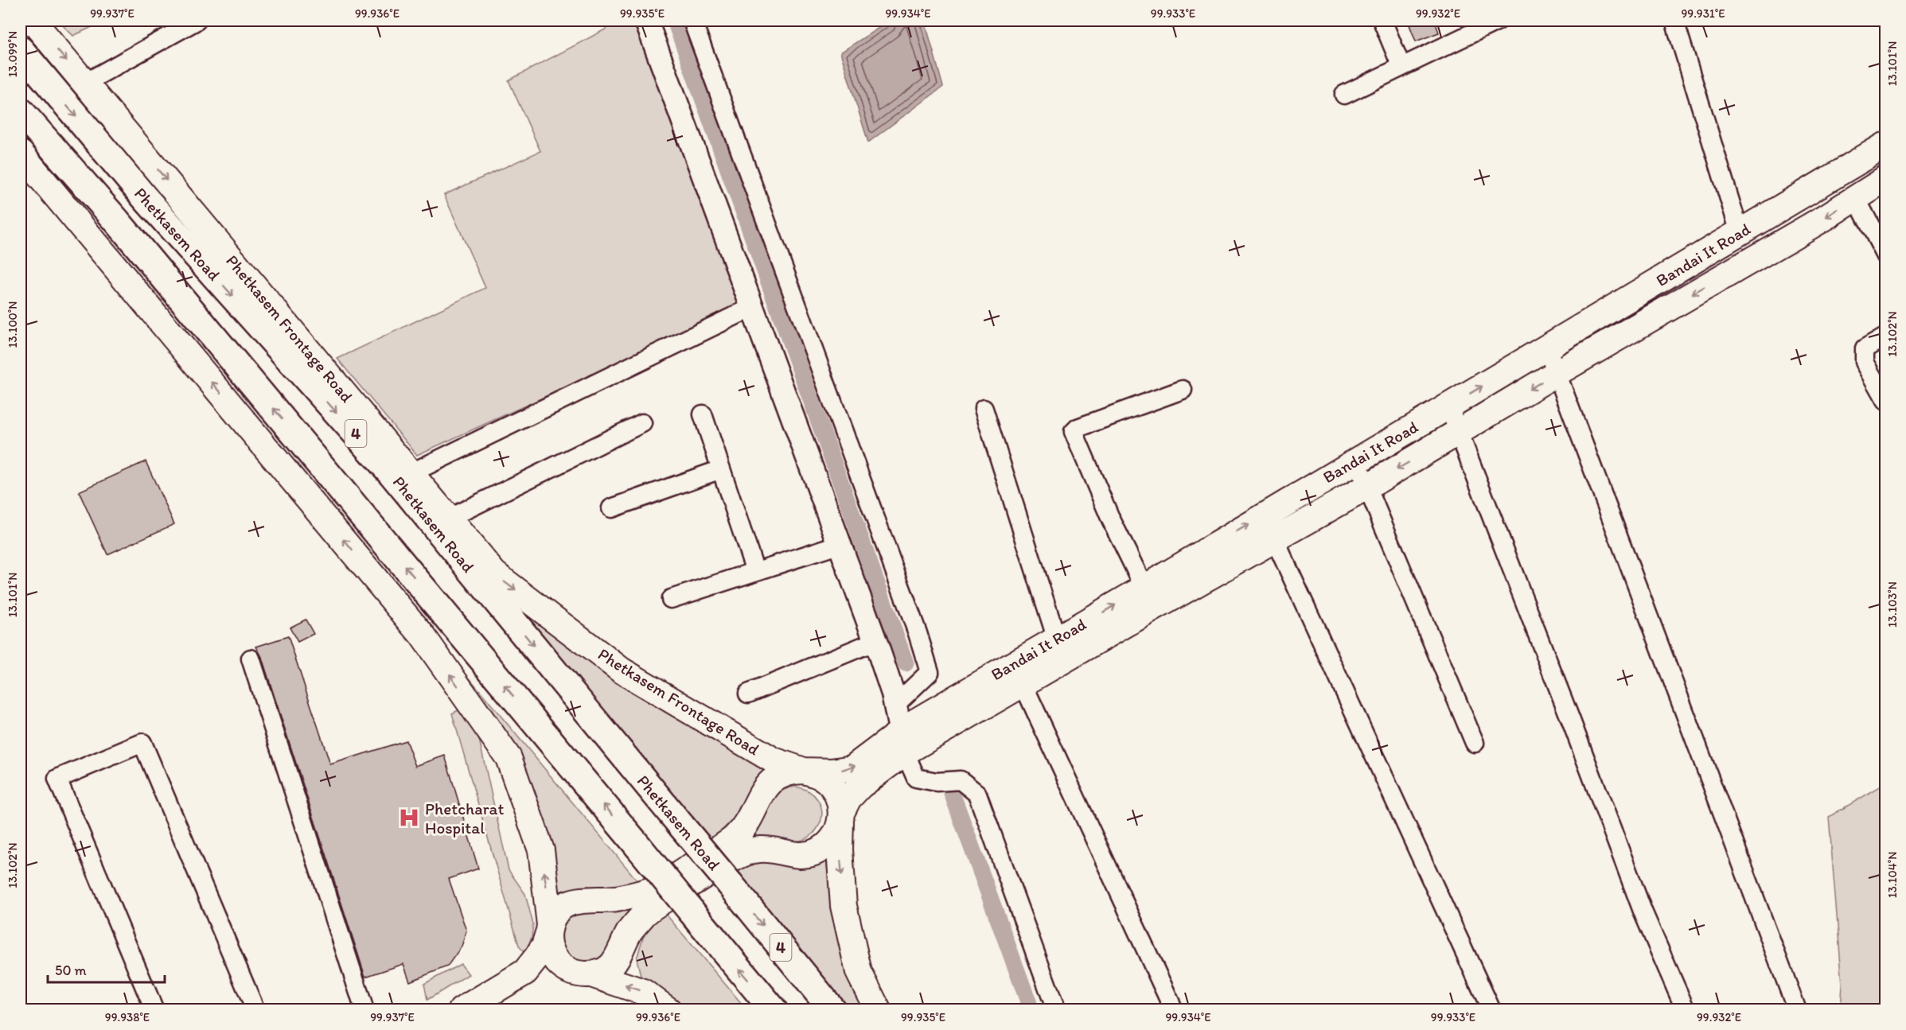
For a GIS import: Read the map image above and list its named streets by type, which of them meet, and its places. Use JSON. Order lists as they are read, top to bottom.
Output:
{
  "streets": {
    "highway": ["Phetkasem Road", "4"],
    "main road": ["Bandai It Road", "Phetkasem Frontage Road"]
  },
  "crossings": [
    ["Bandai It Road", "Phetkasem Frontage Road"]
  ],
  "places": {
    "hospital": ["Phetcharat Hospital"]
  },
  "scale_bar": "50 m",
  "coordinates": [
    "99.937°E",
    "99.936°E",
    "99.935°E",
    "99.934°E",
    "99.933°E",
    "99.932°E",
    "99.931°E",
    "13.099°N",
    "13.101°N",
    "13.100°N",
    "13.102°N",
    "13.103°N",
    "13.104°N",
    "99.938°E"
  ]
}
